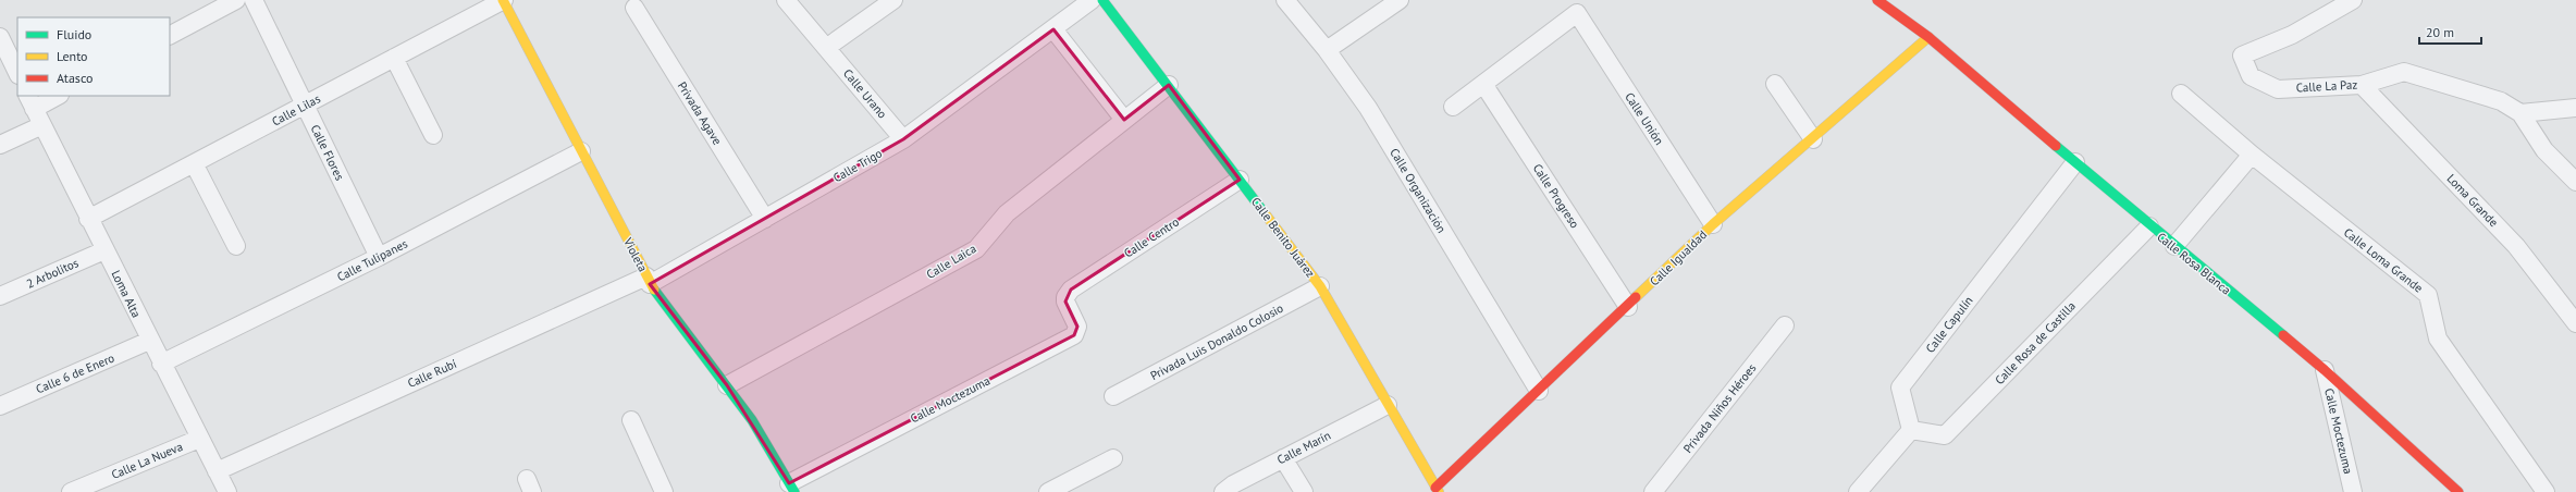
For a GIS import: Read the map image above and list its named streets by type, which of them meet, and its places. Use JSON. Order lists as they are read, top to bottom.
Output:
{
  "streets": {
    "street": [
      "Calle La Paz",
      "Calle Urano",
      "Calle Lilas",
      "Privada Agave",
      "Calle Unión",
      "Calle Flores",
      "Calle Trigo",
      "Calle Organización",
      "Calle Progreso",
      "Loma Grande",
      "Calle Centro",
      "Calle Benito Juárez",
      "Violeta",
      "Calle Igualdad",
      "Calle Tulipanes",
      "Calle Loma Grande",
      "Calle Laica",
      "Calle Rosa Blanca",
      "2 Arbolitos",
      "Loma Alta",
      "Calle Capulín",
      "Privada Luis Donaldo Colosio",
      "Calle Rosa de Castilla",
      "Calle 6 de Enero",
      "Calle Rubí",
      "Calle Moctezuma",
      "Privada Niños Héroes",
      "Calle Marín",
      "Calle La Nueva"
    ]
  },
  "crossings": [
    ["Calle La Paz", "Loma Grande"],
    ["Calle Urano", "Calle Trigo"],
    ["Calle Lilas", "Calle Flores"],
    ["Calle Lilas", "Violeta"],
    ["Calle Lilas", "Loma Alta"],
    ["Privada Agave", "Calle Trigo"],
    ["Calle Unión", "Calle Igualdad"],
    ["Calle Flores", "Calle Tulipanes"],
    ["Calle Trigo", "Violeta"],
    ["Calle Trigo", "Calle Rubí"],
    ["Calle Organización", "Calle Igualdad"],
    ["Calle Progreso", "Calle Igualdad"],
    ["Calle Centro", "Calle Benito Juárez"],
    ["Calle Centro", "Calle Moctezuma"],
    ["Calle Benito Juárez", "Calle Igualdad"],
    ["Calle Benito Juárez", "Calle Laica"],
    ["Calle Benito Juárez", "Privada Luis Donaldo Colosio"],
    ["Calle Benito Juárez", "Calle Marín"],
    ["Violeta", "Calle Tulipanes"],
    ["Violeta", "Calle Laica"],
    ["Violeta", "Calle Rubí"],
    ["Violeta", "Calle Moctezuma"],
    ["Calle Igualdad", "Calle Rosa Blanca"],
    ["Calle Tulipanes", "Loma Alta"],
    ["Calle Rosa Blanca", "Calle Capulín"],
    ["Calle Rosa Blanca", "Calle Rosa de Castilla"],
    ["Calle Rosa Blanca", "Calle Moctezuma"],
    ["2 Arbolitos", "Loma Alta"],
    ["Loma Alta", "Calle 6 de Enero"],
    ["Loma Alta", "Calle Rubí"],
    ["Loma Alta", "Calle La Nueva"],
    ["Calle Capulín", "Calle Rosa de Castilla"]
  ],
  "legend": ["Fluido", "Lento", "Atasco"],
  "scale_bar": "20 m"
}
